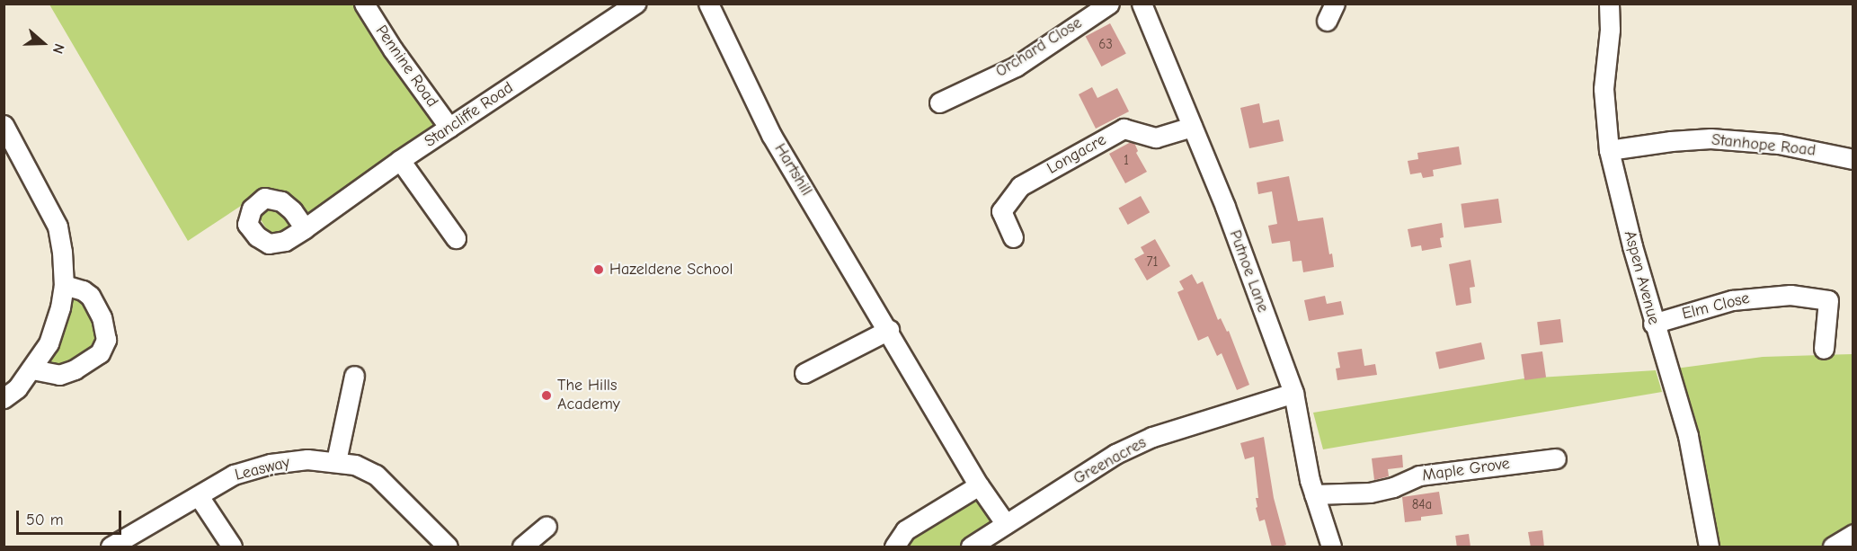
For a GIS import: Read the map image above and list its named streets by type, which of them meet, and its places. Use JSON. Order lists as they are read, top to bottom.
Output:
{
  "streets": {
    "street": [
      "Orchard Close",
      "Pennine Road",
      "Stancliffe Road",
      "Stanhope Road",
      "Longacre",
      "Hartshill",
      "Putnoe Lane",
      "Aspen Avenue",
      "Elm Close",
      "Greenacres",
      "Leasway",
      "Maple Grove"
    ]
  },
  "crossings": [
    ["Pennine Road", "Stancliffe Road"],
    ["Stanhope Road", "Aspen Avenue"],
    ["Longacre", "Putnoe Lane"],
    ["Hartshill", "Greenacres"],
    ["Putnoe Lane", "Greenacres"],
    ["Putnoe Lane", "Maple Grove"],
    ["Aspen Avenue", "Elm Close"]
  ],
  "places": ["Hazeldene School", "The Hills Academy"],
  "house_numbers": [
    "63",
    "1",
    "71",
    "84a"
  ],
  "scale_bar": "50 m",
  "north": "right"
}
